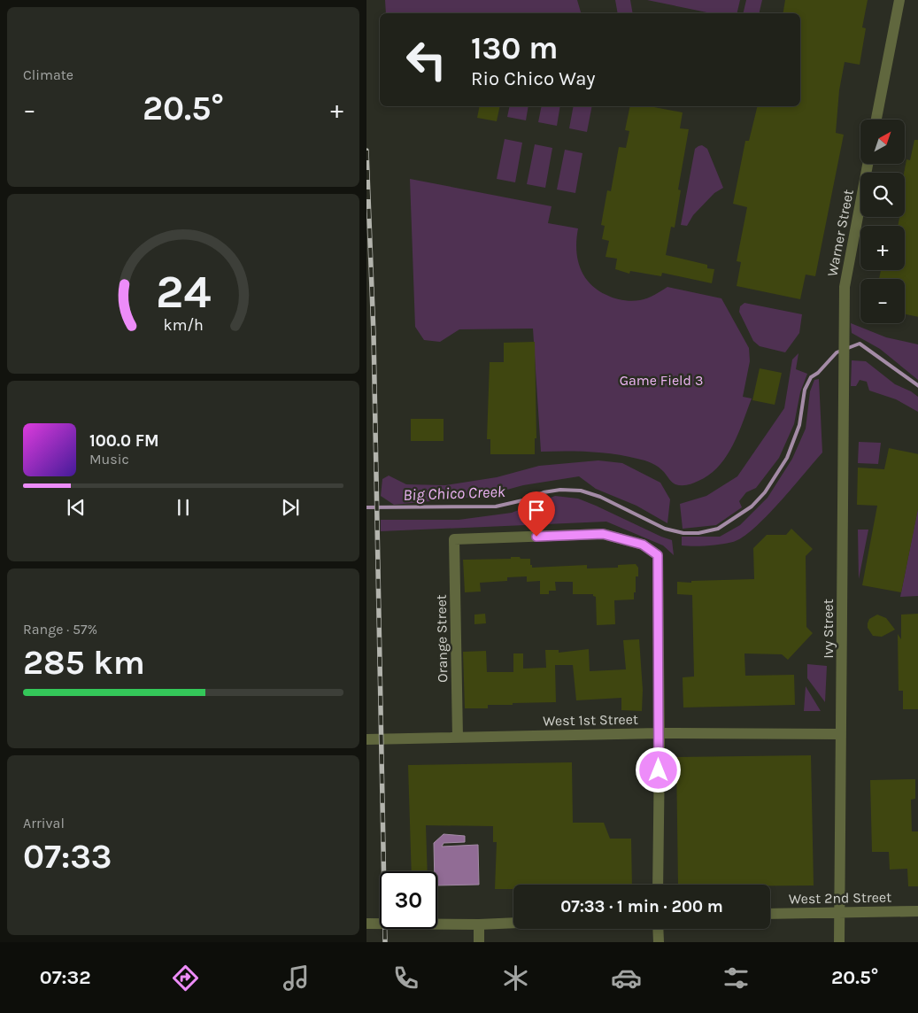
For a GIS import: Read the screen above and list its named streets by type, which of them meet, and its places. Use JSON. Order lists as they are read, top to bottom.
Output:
{
  "streets": {
    "street": [
      "Warner Street",
      "Ivy Street",
      "Orange Street",
      "West 1st Street",
      "West 2nd Street"
    ]
  },
  "crossings": [
    ["Warner Street", "Ivy Street"],
    ["Ivy Street", "West 1st Street"],
    ["Ivy Street", "West 2nd Street"],
    ["Orange Street", "West 1st Street"]
  ],
  "water": ["Big Chico Creek"],
  "parks": ["Game Field 3"],
  "north": "top right",
  "page": {
    "tile": [
      "Climate",
      ["Range · 57%", "285 km"],
      ["Arrival", "07:33"]
    ],
    "turn": ["130 m", "Rio Chico Way"],
    "heat": ["−", "20.5°", "+"],
    "map_buttons": ["+", "−"],
    "song": ["100.0 FM", "Music"],
    "limit": "30",
    "trip": "07:33 · 1 min · 200 m",
    "tabs": ["07:32", "20.5°"],
    "gauge": ["24", "km/h"]
  }
}
